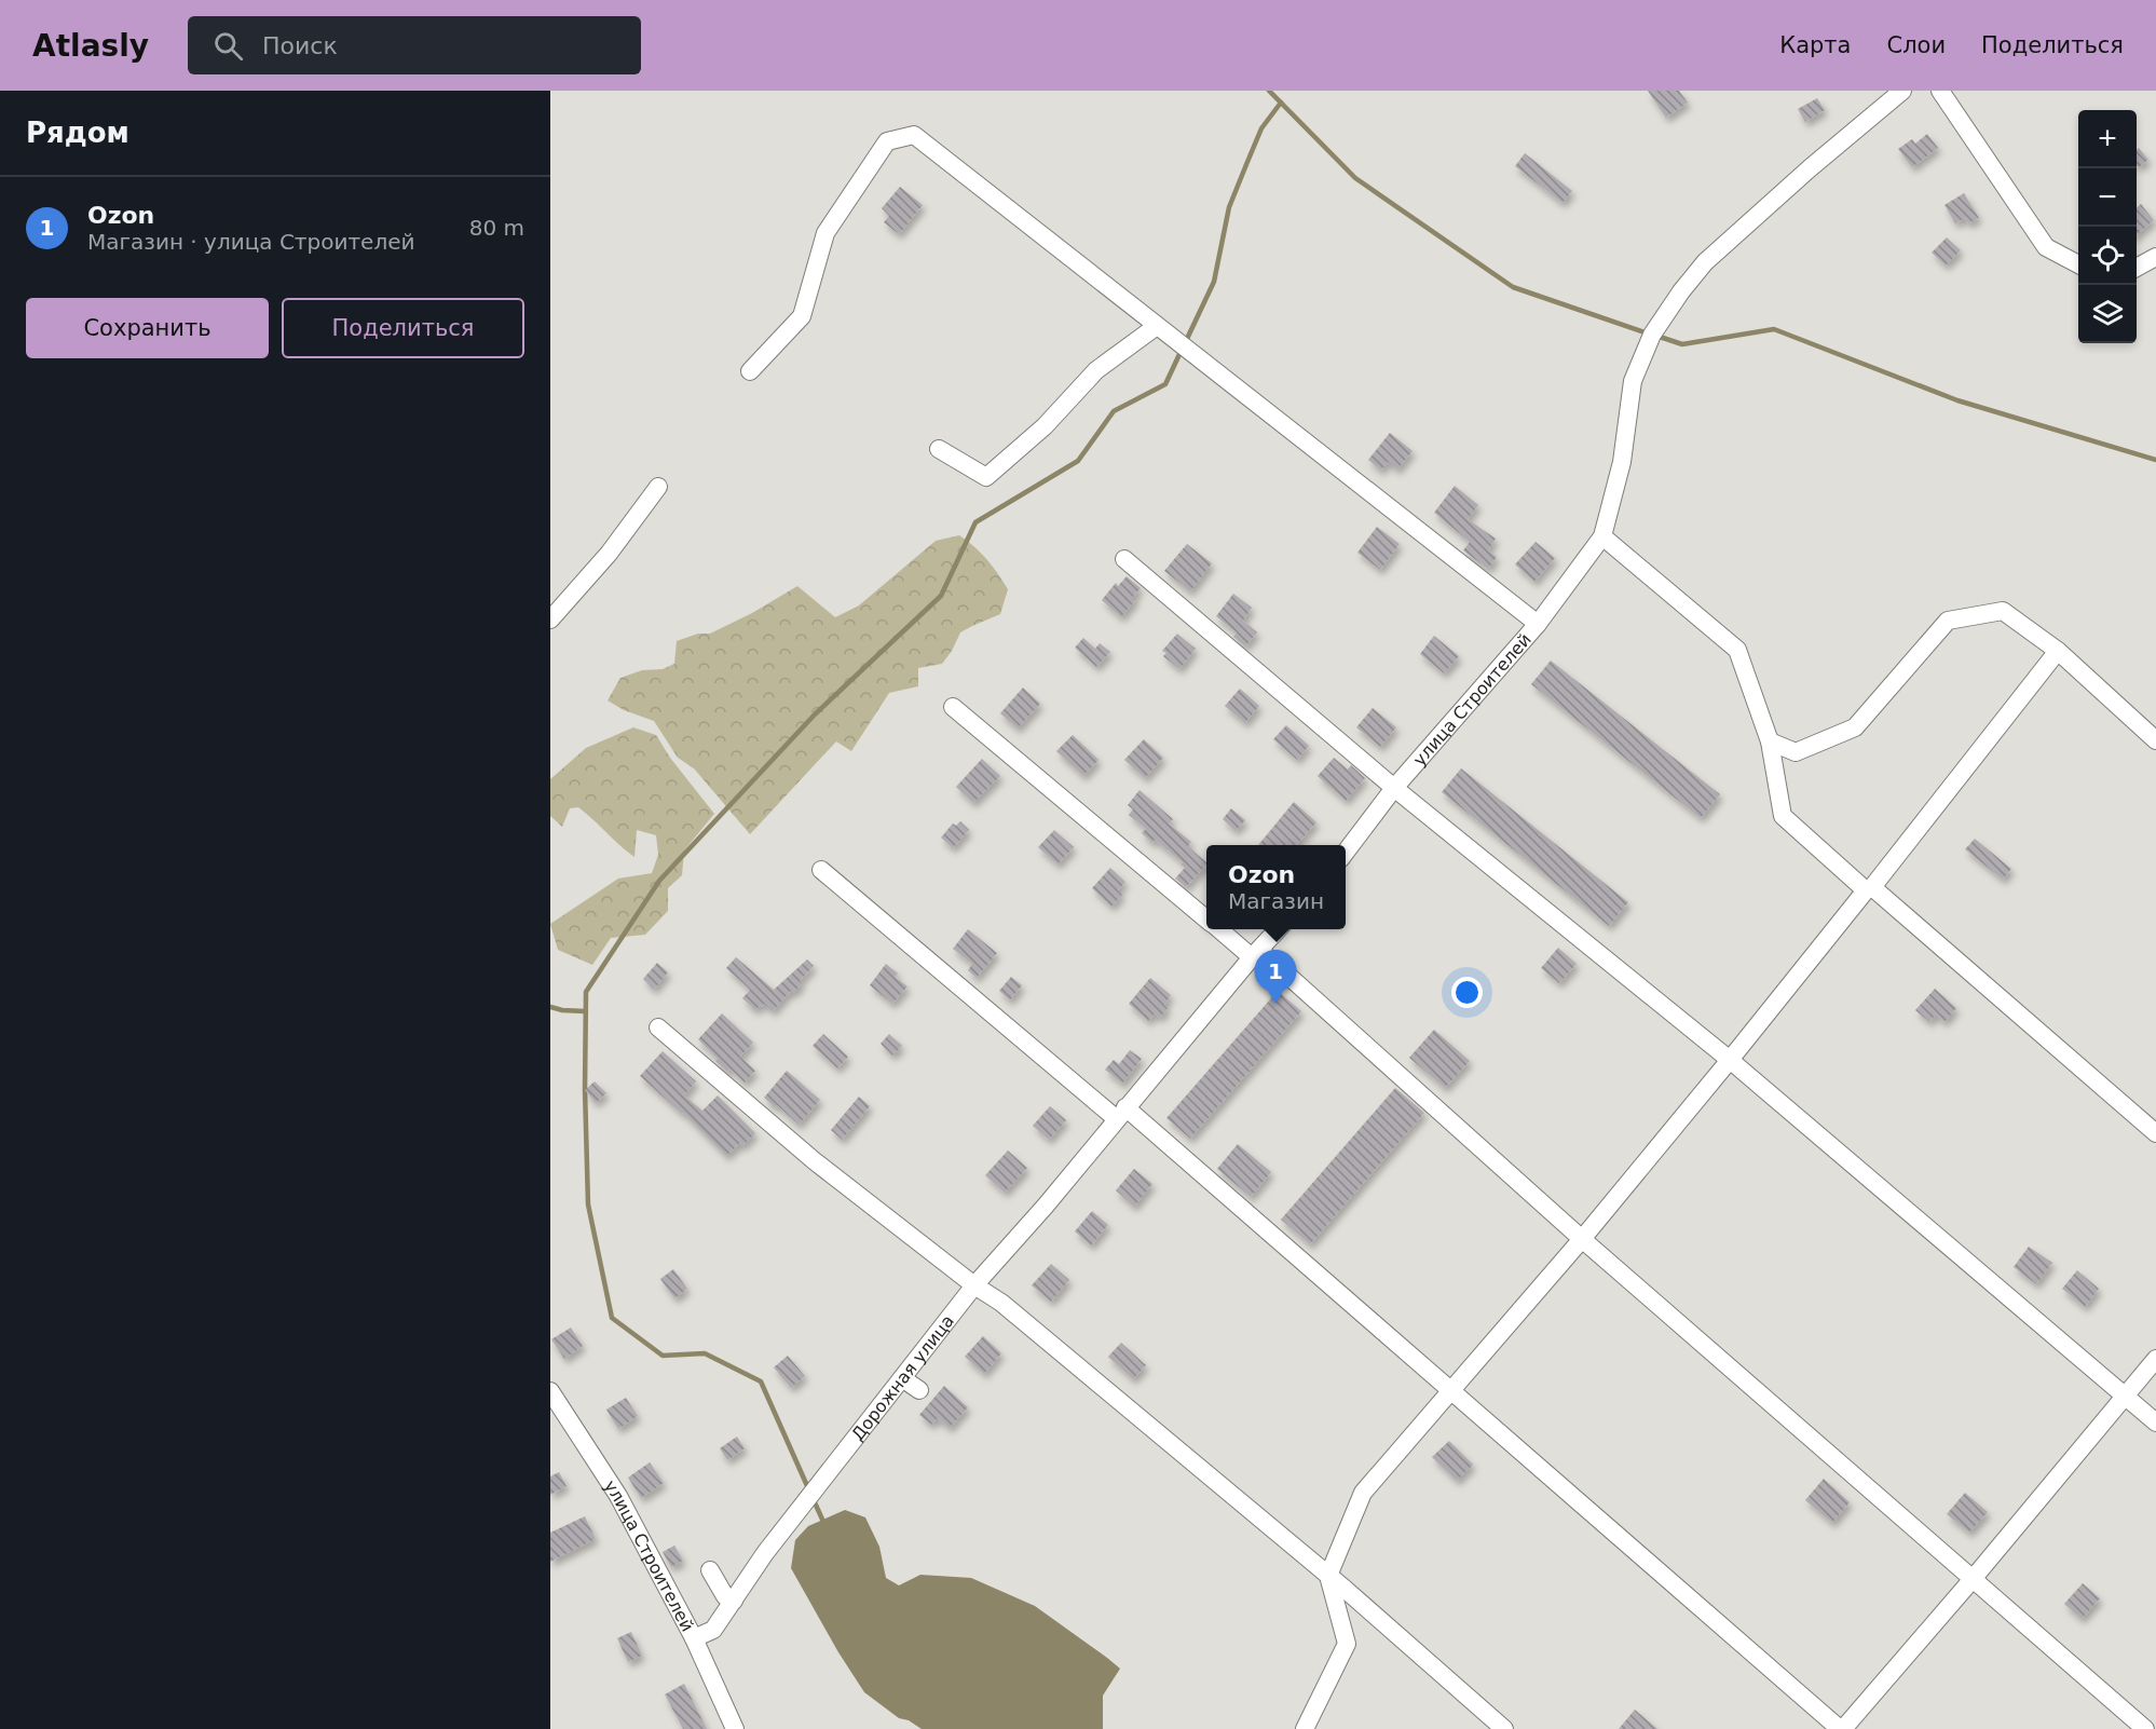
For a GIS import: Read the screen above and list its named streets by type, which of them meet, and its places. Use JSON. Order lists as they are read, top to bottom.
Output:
{
  "streets": {
    "street": ["улица Строителей", "Дорожная улица"]
  },
  "crossings": [
    ["улица Строителей", "Дорожная улица"]
  ],
  "page": {
    "header": "Atlasly",
    "search": "Поиск",
    "nav": ["Карта", "Слои", "Поделиться"],
    "heading": "Рядом",
    "map_buttons": ["+", "−"],
    "list": [
      {
        "mark": "1",
        "name": "Ozon",
        "note": "Магазин · улица Строителей",
        "value": "80 m"
      }
    ],
    "buttons": ["Сохранить", "Поделиться"],
    "popup": ["Ozon", "Магазин"],
    "pins": "1"
  }
}
